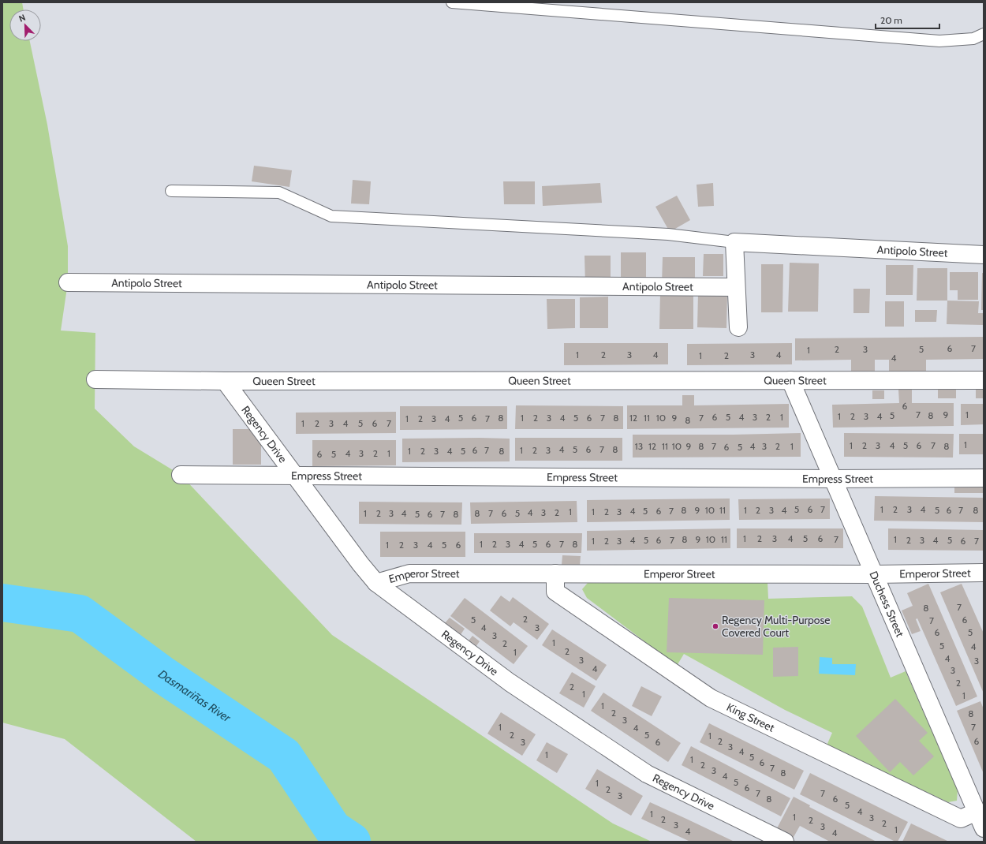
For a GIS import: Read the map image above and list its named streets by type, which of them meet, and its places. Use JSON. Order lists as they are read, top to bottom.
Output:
{
  "streets": {
    "street": [
      "Antipolo Street",
      "Queen Street",
      "Regency Drive",
      "Empress Street",
      "Emperor Street",
      "Duchess Street",
      "King Street"
    ]
  },
  "crossings": [
    ["Queen Street", "Regency Drive"],
    ["Queen Street", "Duchess Street"],
    ["Regency Drive", "Empress Street"],
    ["Regency Drive", "Emperor Street"],
    ["Empress Street", "Duchess Street"],
    ["Emperor Street", "Duchess Street"],
    ["Emperor Street", "King Street"],
    ["Duchess Street", "King Street"]
  ],
  "water": ["Dasmariñas River"],
  "places": ["Regency Multi-Purpose Covered Court"],
  "house_numbers": [
    "6",
    "7",
    "2",
    "3",
    "5",
    "1",
    "1",
    "2",
    "3",
    "4",
    "3",
    "4",
    "1",
    "2",
    "4",
    "6",
    "7",
    "9",
    "1",
    "5",
    "8",
    "1",
    "2",
    "3",
    "4",
    "6",
    "5",
    "4",
    "3",
    "2",
    "1",
    "5",
    "6",
    "8",
    "1",
    "2",
    "3",
    "4",
    "5",
    "6",
    "7",
    "8",
    "12",
    "11",
    "10",
    "9",
    "7",
    "1",
    "2",
    "3",
    "4",
    "7",
    "8",
    "1",
    "2",
    "3",
    "4",
    "5",
    "6",
    "7",
    "1",
    "1",
    "2",
    "3",
    "4",
    "5",
    "6",
    "7",
    "13",
    "12",
    "11",
    "10",
    "9",
    "8",
    "7",
    "4",
    "3",
    "2",
    "1",
    "8",
    "6",
    "5",
    "4",
    "5",
    "6",
    "7",
    "8",
    "6",
    "7",
    "1",
    "2",
    "3",
    "1",
    "2",
    "3",
    "4",
    "5",
    "8",
    "4",
    "3",
    "2",
    "1",
    "6",
    "5",
    "5",
    "6",
    "7",
    "1",
    "2",
    "3",
    "4",
    "8",
    "9",
    "10",
    "11",
    "1",
    "2",
    "3",
    "4",
    "5",
    "6",
    "7",
    "8",
    "4",
    "5",
    "6",
    "7",
    "1",
    "1",
    "2",
    "3",
    "4",
    "3",
    "2",
    "1",
    "2",
    "3",
    "4",
    "8",
    "7",
    "6",
    "5",
    "5",
    "6",
    "7",
    "8",
    "1",
    "2",
    "3",
    "4",
    "5",
    "6",
    "8",
    "9",
    "10",
    "11",
    "7",
    "1",
    "4",
    "5",
    "6",
    "7",
    "2",
    "3",
    "4",
    "5",
    "1",
    "2",
    "3",
    "6",
    "7",
    "1",
    "2",
    "3",
    "4",
    "5",
    "6",
    "7",
    "8",
    "1",
    "2",
    "3",
    "4",
    "5",
    "6",
    "7",
    "8",
    "2",
    "5",
    "6",
    "7",
    "4",
    "3",
    "6",
    "5",
    "3",
    "1",
    "2",
    "5",
    "4",
    "2",
    "1",
    "4",
    "3",
    "3",
    "4",
    "3",
    "2",
    "2",
    "1",
    "1",
    "1",
    "2",
    "8",
    "3",
    "1",
    "7",
    "4",
    "2",
    "5",
    "1",
    "2",
    "6",
    "3",
    "6",
    "3",
    "4",
    "1",
    "5",
    "1",
    "6",
    "2",
    "7",
    "3",
    "8",
    "4",
    "5",
    "1",
    "6",
    "2",
    "7",
    "7",
    "3",
    "8",
    "6",
    "5",
    "4",
    "1",
    "1",
    "3",
    "2",
    "2",
    "2",
    "3",
    "3",
    "1",
    "4",
    "4"
  ],
  "scale_bar": "20 m",
  "north": "top left"
}
